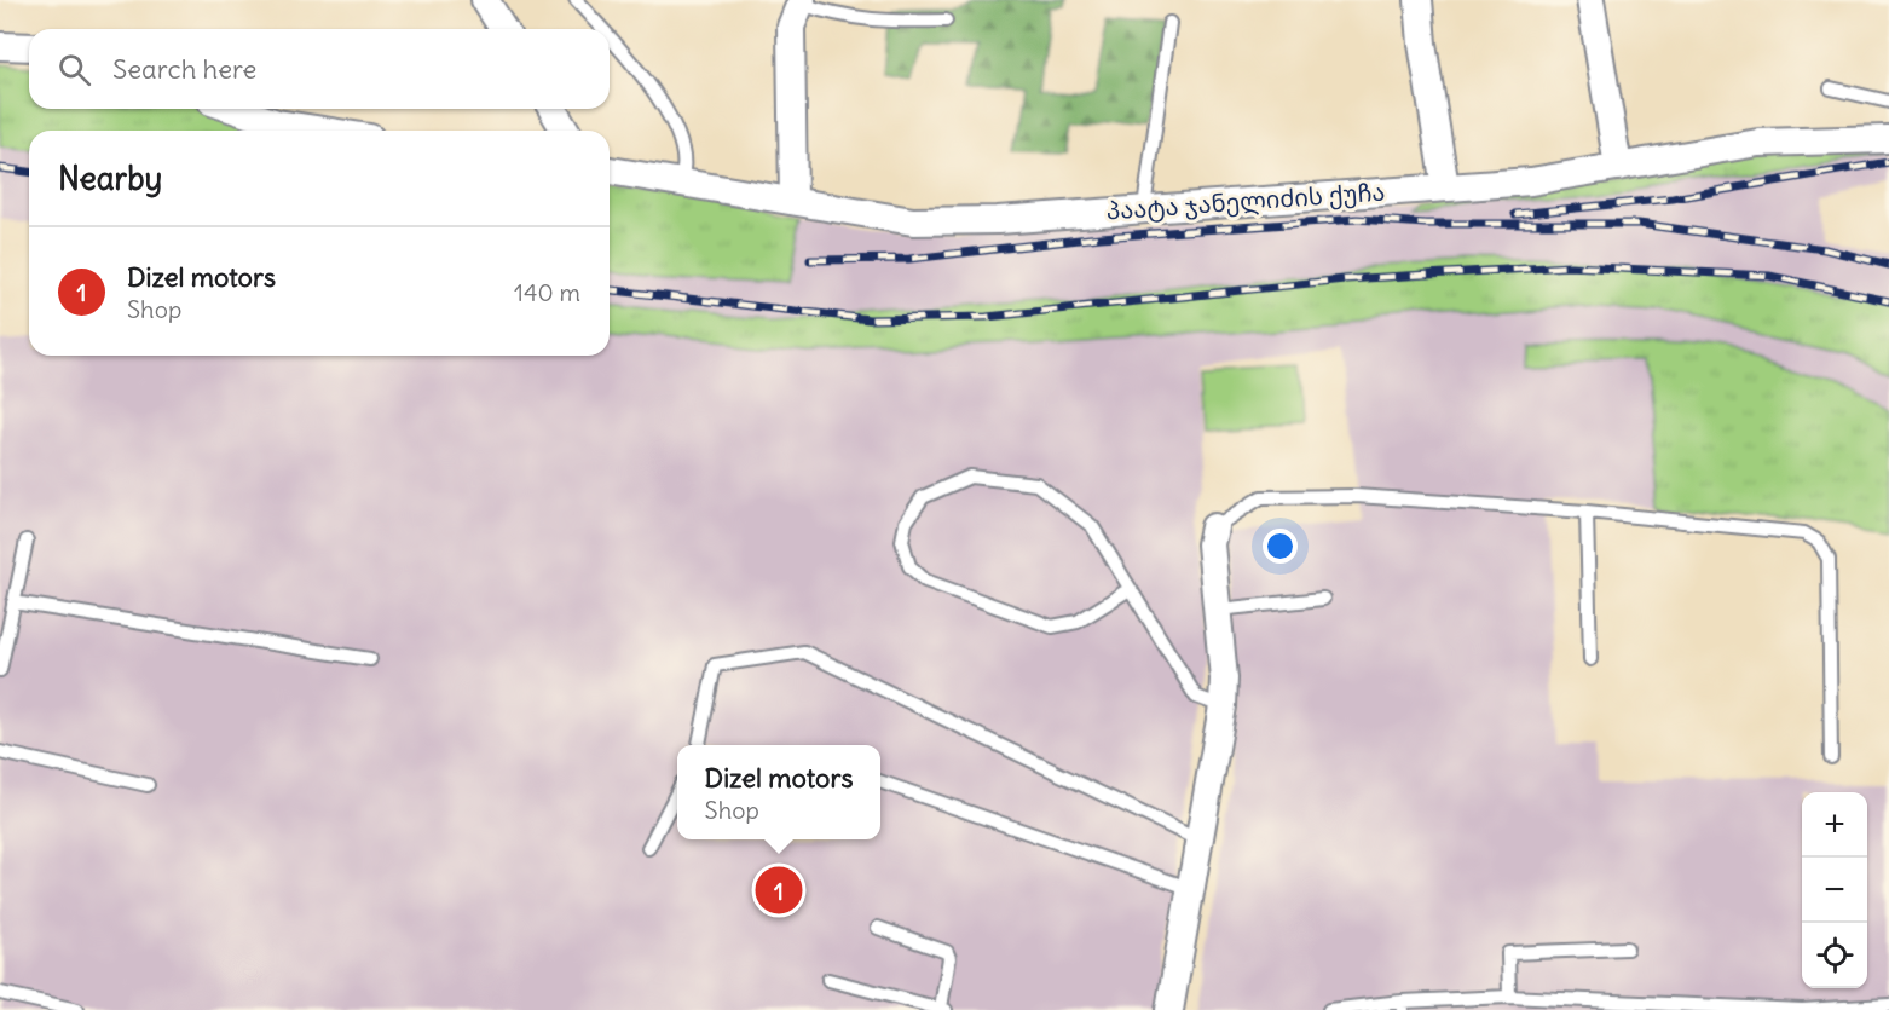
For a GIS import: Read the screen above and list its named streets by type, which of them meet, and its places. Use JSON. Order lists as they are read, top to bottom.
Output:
{
  "streets": {
    "street": ["პაატა ჯანელიძის ქუჩა"]
  },
  "page": {
    "search": "Search here",
    "heading": "Nearby",
    "list": [
      {
        "mark": "1",
        "name": "Dizel motors",
        "note": "Shop",
        "value": "140 m"
      }
    ],
    "popup": ["Dizel motors", "Shop"],
    "map_buttons": ["+", "−"],
    "pins": "1"
  }
}
